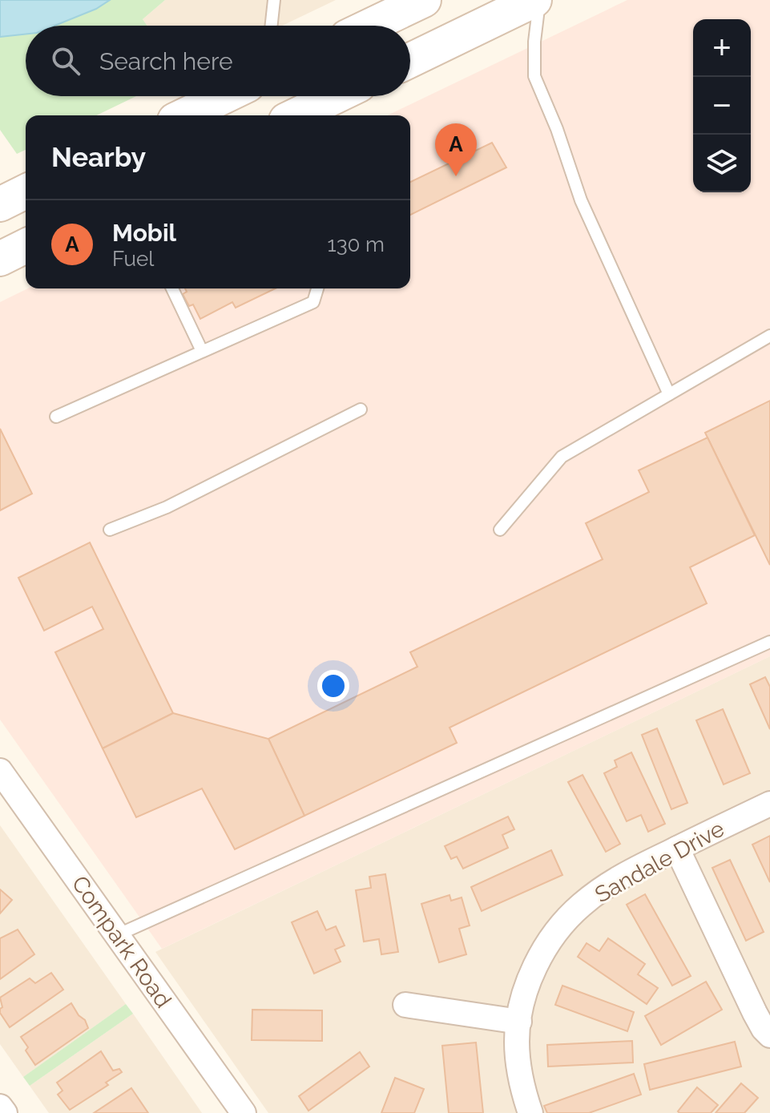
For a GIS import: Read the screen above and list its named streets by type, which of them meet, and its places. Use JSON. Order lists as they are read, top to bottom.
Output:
{
  "streets": {
    "street": ["Sandale Drive", "Compark Road"]
  },
  "page": {
    "map_buttons": ["+", "−"],
    "search": "Search here",
    "heading": "Nearby",
    "pins": "A",
    "list": [
      {
        "mark": "A",
        "name": "Mobil",
        "note": "Fuel",
        "value": "130 m"
      }
    ]
  }
}
